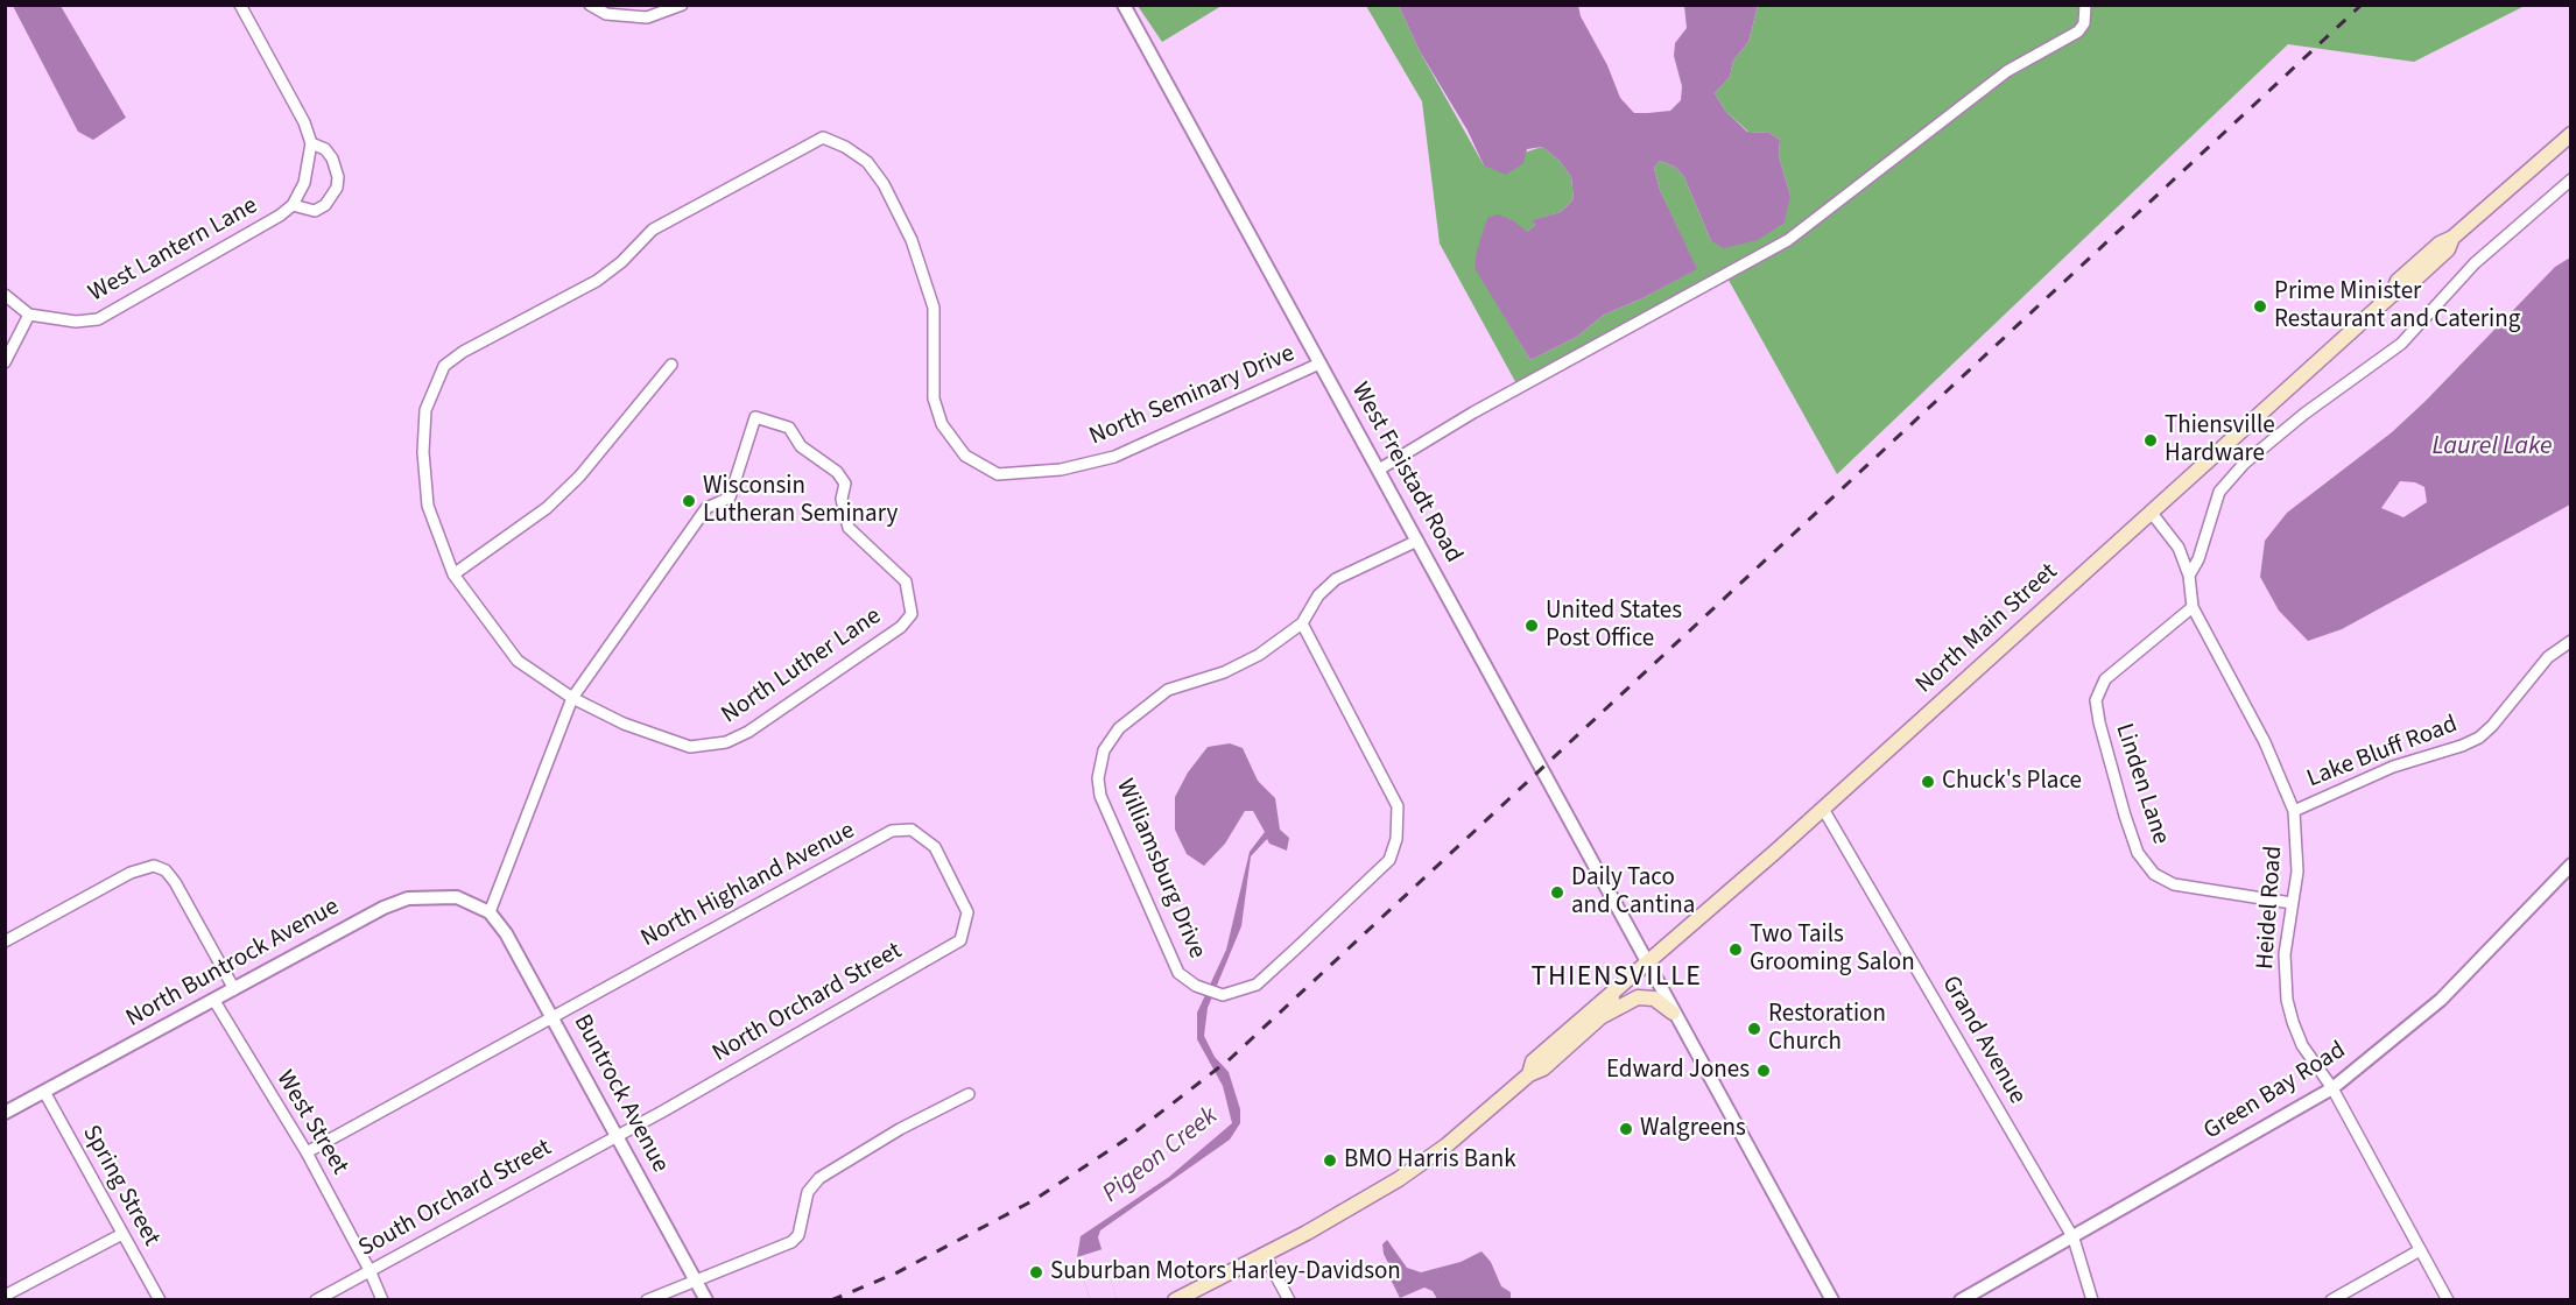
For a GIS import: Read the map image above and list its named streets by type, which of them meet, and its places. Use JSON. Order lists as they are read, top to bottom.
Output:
{
  "streets": {
    "main road": ["North Main Street"],
    "street": [
      "West Lantern Lane",
      "North Seminary Drive",
      "West Freistadt Road",
      "North Luther Lane",
      "Lake Bluff Road",
      "Linden Lane",
      "Williamsburg Drive",
      "North Highland Avenue",
      "Heidel Road",
      "North Buntrock Avenue",
      "North Orchard Street",
      "Grand Avenue",
      "Green Bay Road",
      "Buntrock Avenue",
      "West Street",
      "Spring Street",
      "South Orchard Street"
    ]
  },
  "crossings": [
    ["North Seminary Drive", "West Freistadt Road"],
    ["West Freistadt Road", "North Main Street"],
    ["West Freistadt Road", "Williamsburg Drive"],
    ["North Main Street", "Heidel Road"],
    ["North Main Street", "Grand Avenue"],
    ["Lake Bluff Road", "Heidel Road"],
    ["Linden Lane", "Heidel Road"],
    ["North Highland Avenue", "North Orchard Street"],
    ["North Highland Avenue", "Buntrock Avenue"],
    ["North Highland Avenue", "West Street"],
    ["Heidel Road", "Green Bay Road"],
    ["North Buntrock Avenue", "Buntrock Avenue"],
    ["North Buntrock Avenue", "West Street"],
    ["North Buntrock Avenue", "Spring Street"],
    ["North Orchard Street", "Buntrock Avenue"],
    ["North Orchard Street", "South Orchard Street"],
    ["Grand Avenue", "Green Bay Road"],
    ["Buntrock Avenue", "South Orchard Street"],
    ["West Street", "South Orchard Street"]
  ],
  "districts": ["THIENSVILLE"],
  "water": ["Laurel Lake", "Pigeon Creek"],
  "places": [
    "Prime Minister Restaurant and Catering",
    "Thiensville Hardware",
    "Wisconsin Lutheran Seminary",
    "United States Post Office",
    "Chuck's Place",
    "Daily Taco and Cantina",
    "Two Tails Grooming Salon",
    "Restoration Church",
    "Edward Jones",
    "Walgreens",
    "BMO Harris Bank",
    "Suburban Motors Harley-Davidson"
  ]
}
